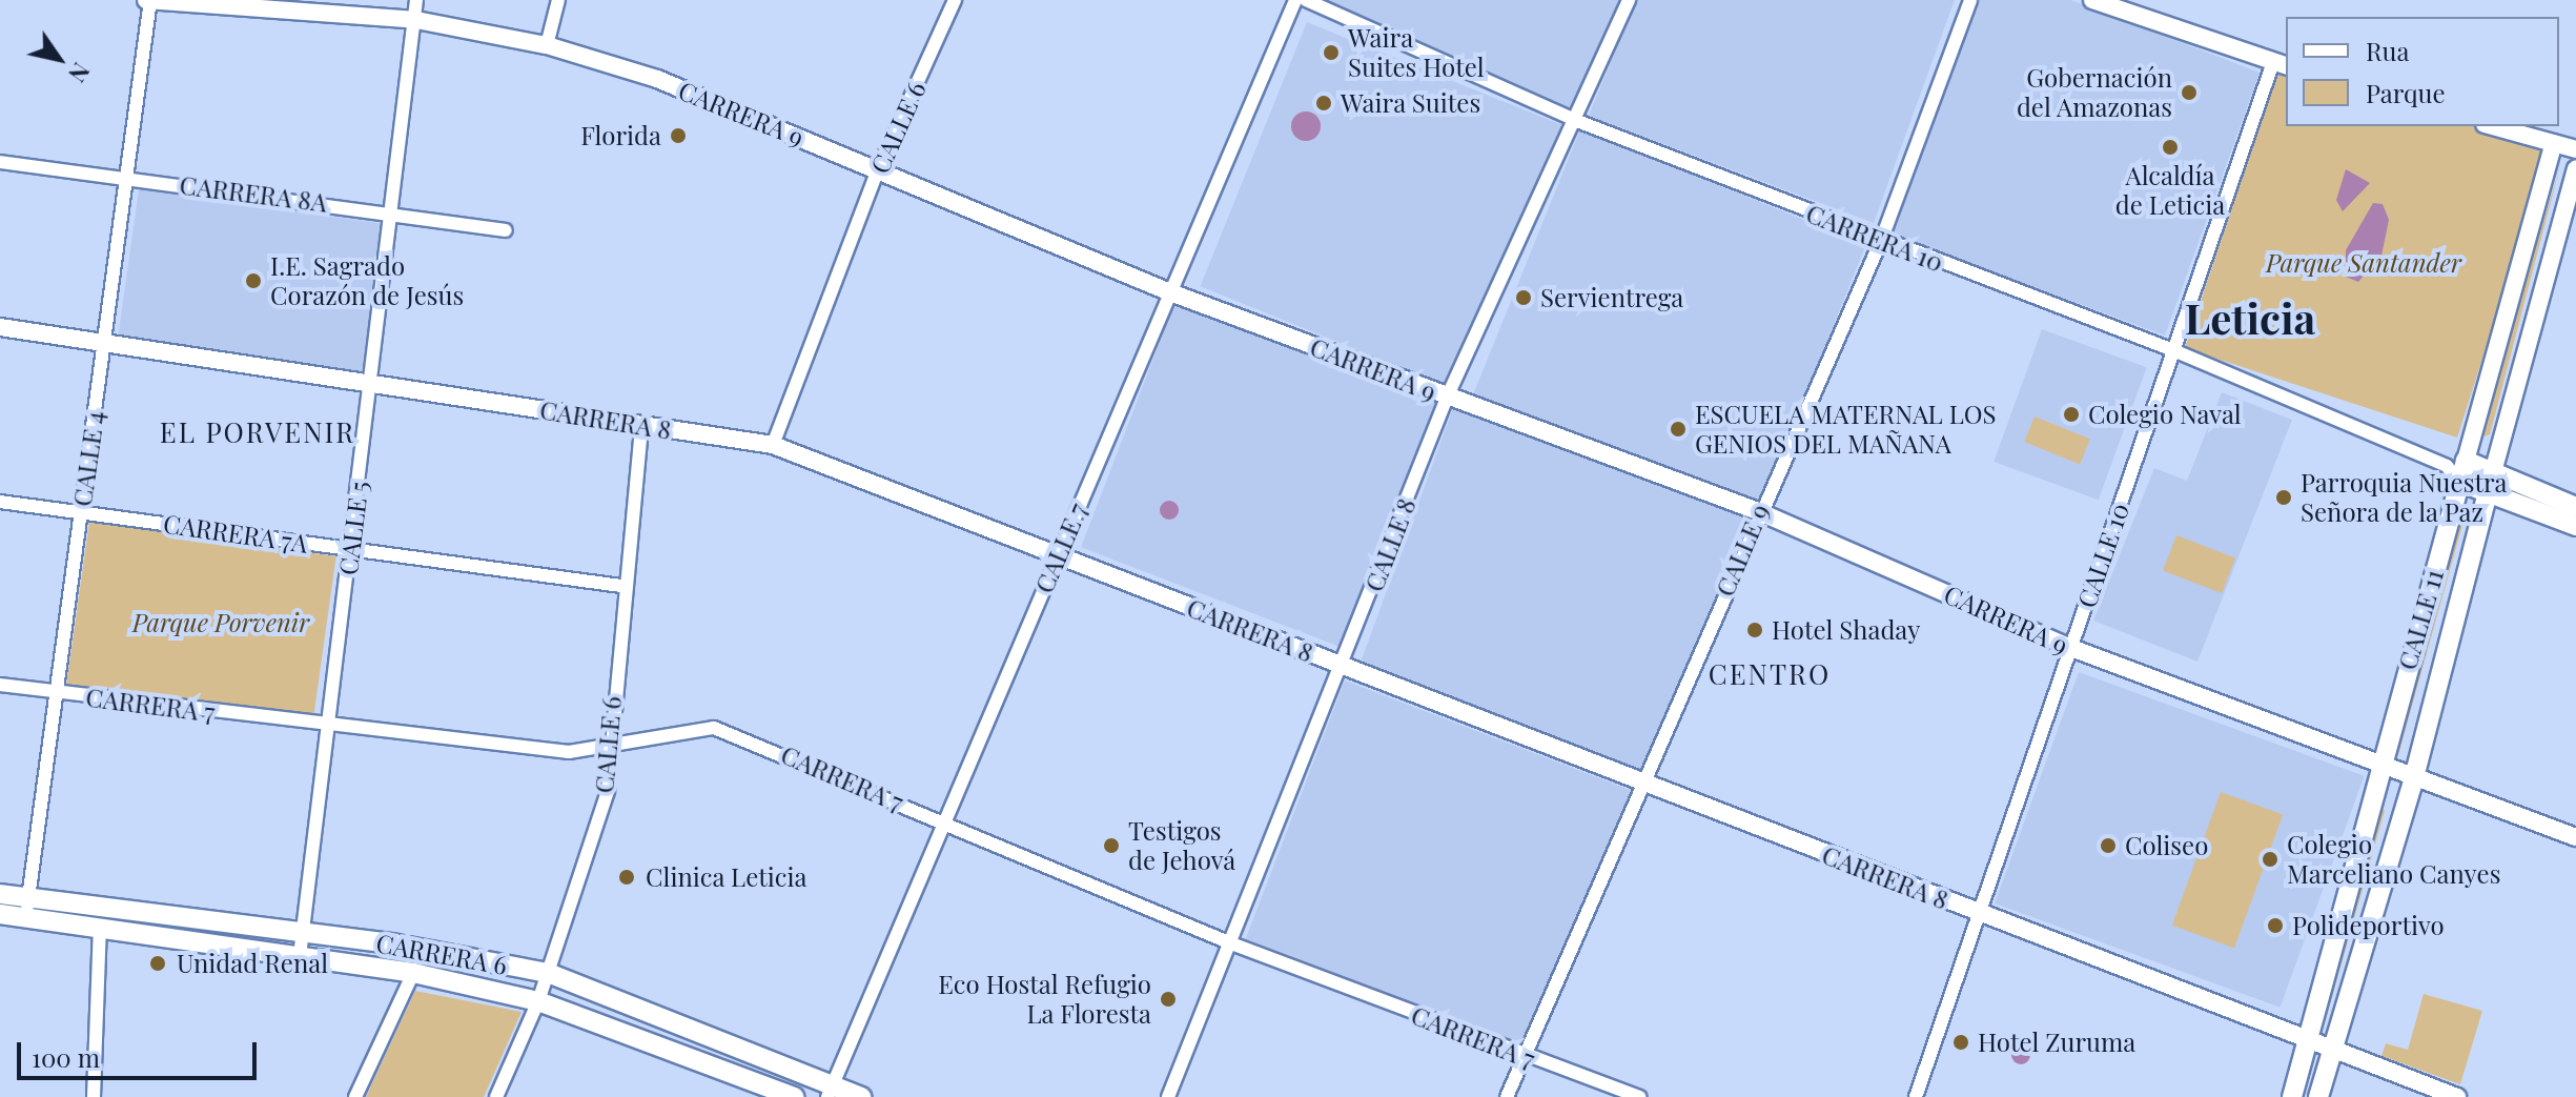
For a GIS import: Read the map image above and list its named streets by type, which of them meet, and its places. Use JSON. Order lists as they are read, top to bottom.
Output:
{
  "streets": {
    "main road": ["CARRERA 10", "CALLE 11", "CARRERA 6"],
    "street": [
      "CARRERA 9",
      "CALLE 6",
      "CARRERA 8A",
      "CARRERA 8",
      "CALLE 4",
      "CALLE 5",
      "CARRERA 7A",
      "CALLE 8",
      "CALLE 7",
      "CALLE 9",
      "CALLE 10",
      "CARRERA 7"
    ]
  },
  "crossings": [
    ["CARRERA 9", "CALLE 6"],
    ["CARRERA 9", "CALLE 4"],
    ["CARRERA 9", "CALLE 5"],
    ["CARRERA 9", "CALLE 8"],
    ["CARRERA 9", "CALLE 7"],
    ["CARRERA 9", "CALLE 9"],
    ["CARRERA 9", "CALLE 10"],
    ["CARRERA 9", "CALLE 11"],
    ["CALLE 6", "CARRERA 8"],
    ["CALLE 6", "CARRERA 7A"],
    ["CALLE 6", "CARRERA 7"],
    ["CALLE 6", "CARRERA 6"],
    ["CARRERA 8A", "CALLE 4"],
    ["CARRERA 8A", "CALLE 5"],
    ["CARRERA 10", "CALLE 8"],
    ["CARRERA 10", "CALLE 9"],
    ["CARRERA 10", "CALLE 10"],
    ["CARRERA 10", "CALLE 11"],
    ["CARRERA 8", "CALLE 4"],
    ["CARRERA 8", "CALLE 5"],
    ["CARRERA 8", "CALLE 8"],
    ["CARRERA 8", "CALLE 7"],
    ["CARRERA 8", "CALLE 9"],
    ["CARRERA 8", "CALLE 10"],
    ["CARRERA 8", "CALLE 11"],
    ["CALLE 4", "CARRERA 7A"],
    ["CALLE 4", "CARRERA 7"],
    ["CALLE 4", "CARRERA 6"],
    ["CALLE 5", "CARRERA 7A"],
    ["CALLE 5", "CARRERA 7"],
    ["CALLE 5", "CARRERA 6"],
    ["CALLE 8", "CARRERA 7"],
    ["CALLE 7", "CARRERA 7"],
    ["CALLE 7", "CARRERA 6"],
    ["CALLE 9", "CARRERA 7"]
  ],
  "districts": ["Leticia", "EL PORVENIR", "CENTRO"],
  "parks": ["Parque Santander", "Parque Porvenir"],
  "places": [
    "Waira Suites Hotel",
    "Gobernación del Amazonas",
    "Waira Suites",
    "Florida",
    "Alcaldía de Leticia",
    "I.E. Sagrado Corazón de Jesús",
    "Servientrega",
    "Colegio Naval",
    "ESCUELA MATERNAL LOS GENIOS DEL MAÑANA",
    "Parroquia Nuestra Señora de la Paz",
    "Hotel Shaday",
    "Testigos de Jehová",
    "Coliseo",
    "Colegio Marceliano Canyes",
    "Clinica Leticia",
    "Polideportivo",
    "Unidad Renal",
    "Eco Hostal Refugio La Floresta",
    "Hotel Zuruma"
  ],
  "legend": ["Rua", "Parque"],
  "scale_bar": "100 m",
  "north": "bottom right"
}
